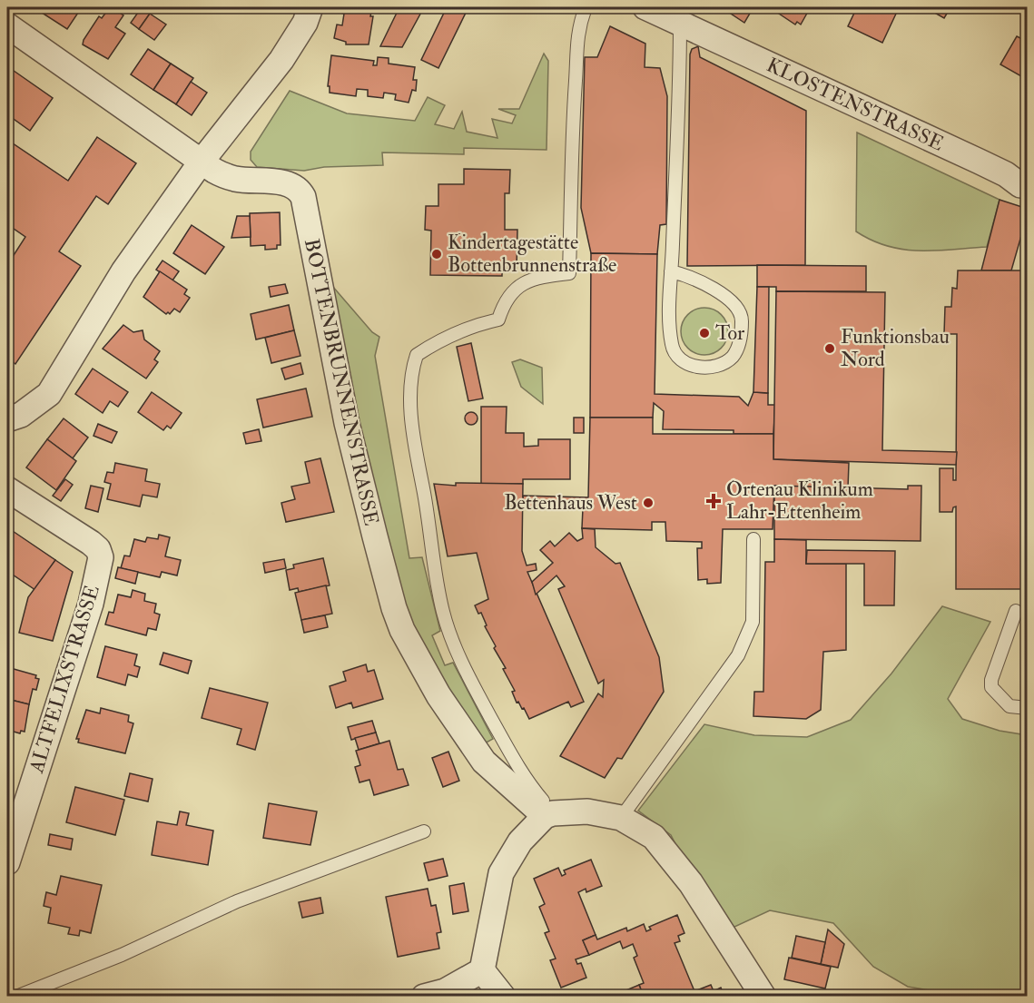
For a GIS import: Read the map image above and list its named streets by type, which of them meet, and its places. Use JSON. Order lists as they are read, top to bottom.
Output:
{
  "streets": {
    "street": ["KLOSTENSTRASSE", "BOTTENBRUNNENSTRASSE", "ALTFELIXSTRASSE"]
  },
  "places": {
    "other": [
      "Kindertagestätte Bottenbrunnenstraße",
      "Tor",
      "Funktionsbau Nord",
      "Bettenhaus West"
    ],
    "health": ["Ortenau Klinikum Lahr-Ettenheim"]
  }
}
